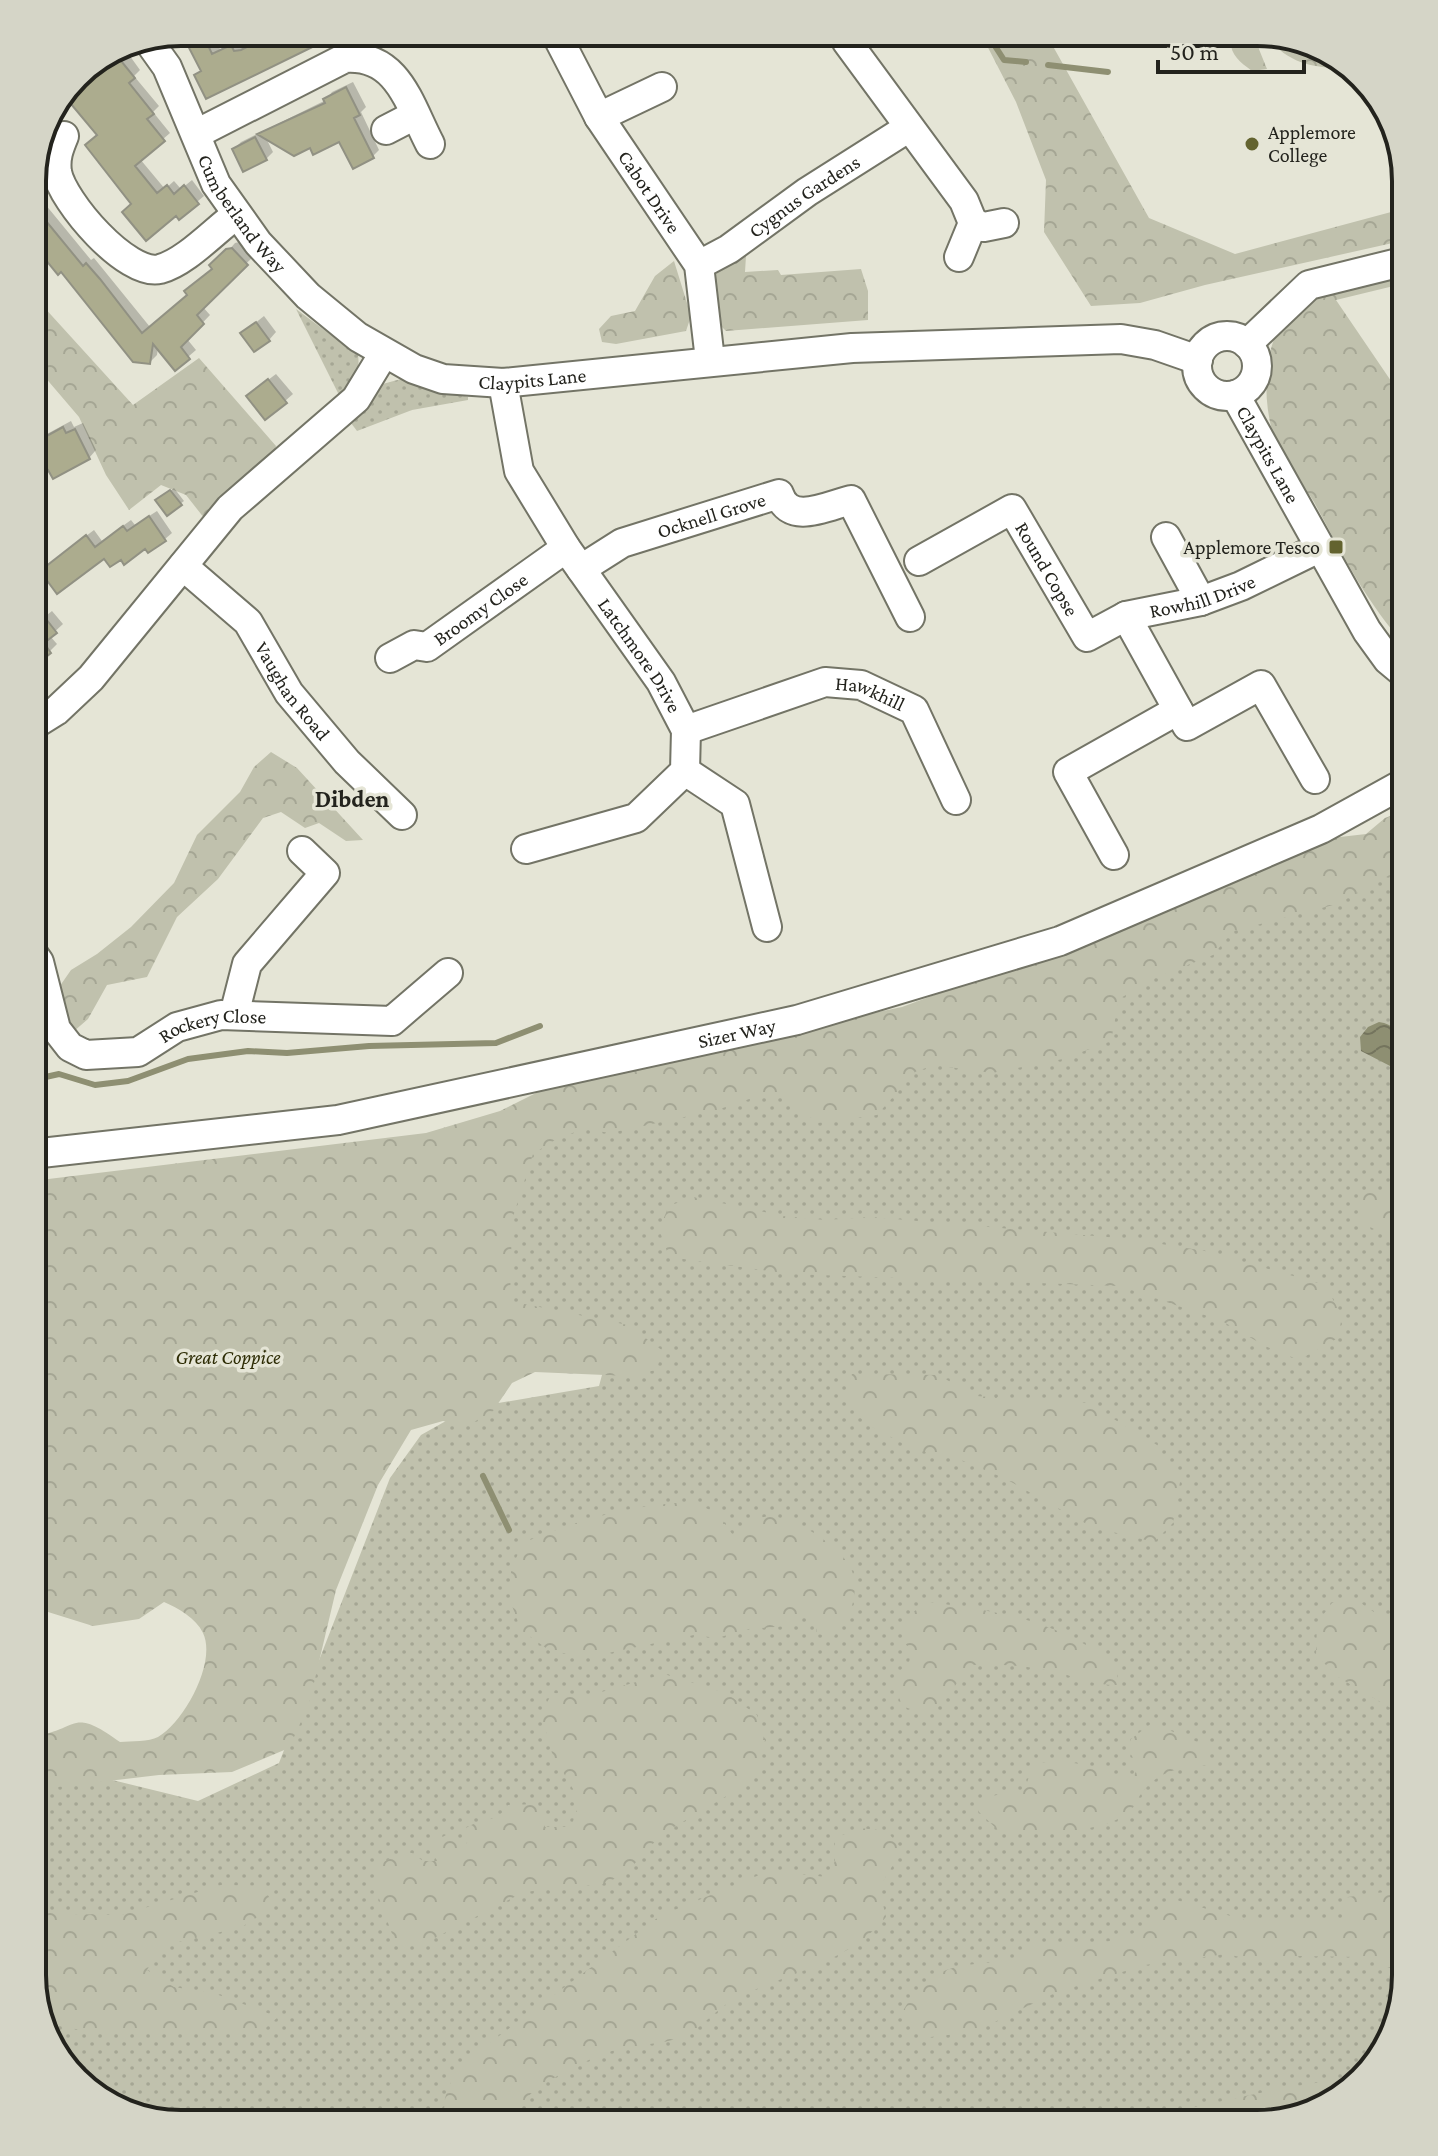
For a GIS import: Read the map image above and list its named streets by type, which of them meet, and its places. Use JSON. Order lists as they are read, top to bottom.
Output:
{
  "streets": {
    "street": [
      "Cabot Drive",
      "Cygnus Gardens",
      "Cumberland Way",
      "Claypits Lane",
      "Ocknell Grove",
      "Round Copse",
      "Rowhill Drive",
      "Broomy Close",
      "Latchmore Drive",
      "Vaughan Road",
      "Hawkhill",
      "Rockery Close",
      "Sizer Way"
    ]
  },
  "crossings": [
    ["Cabot Drive", "Cygnus Gardens"],
    ["Cabot Drive", "Claypits Lane"],
    ["Cumberland Way", "Claypits Lane"],
    ["Claypits Lane", "Rowhill Drive"],
    ["Claypits Lane", "Latchmore Drive"],
    ["Ocknell Grove", "Broomy Close"],
    ["Ocknell Grove", "Latchmore Drive"],
    ["Round Copse", "Rowhill Drive"],
    ["Broomy Close", "Latchmore Drive"],
    ["Latchmore Drive", "Hawkhill"]
  ],
  "districts": ["Dibden"],
  "parks": ["Great Coppice"],
  "places": {
    "other": ["Applemore College"],
    "transit": ["Applemore Tesco"]
  },
  "scale_bar": "50 m"
}
